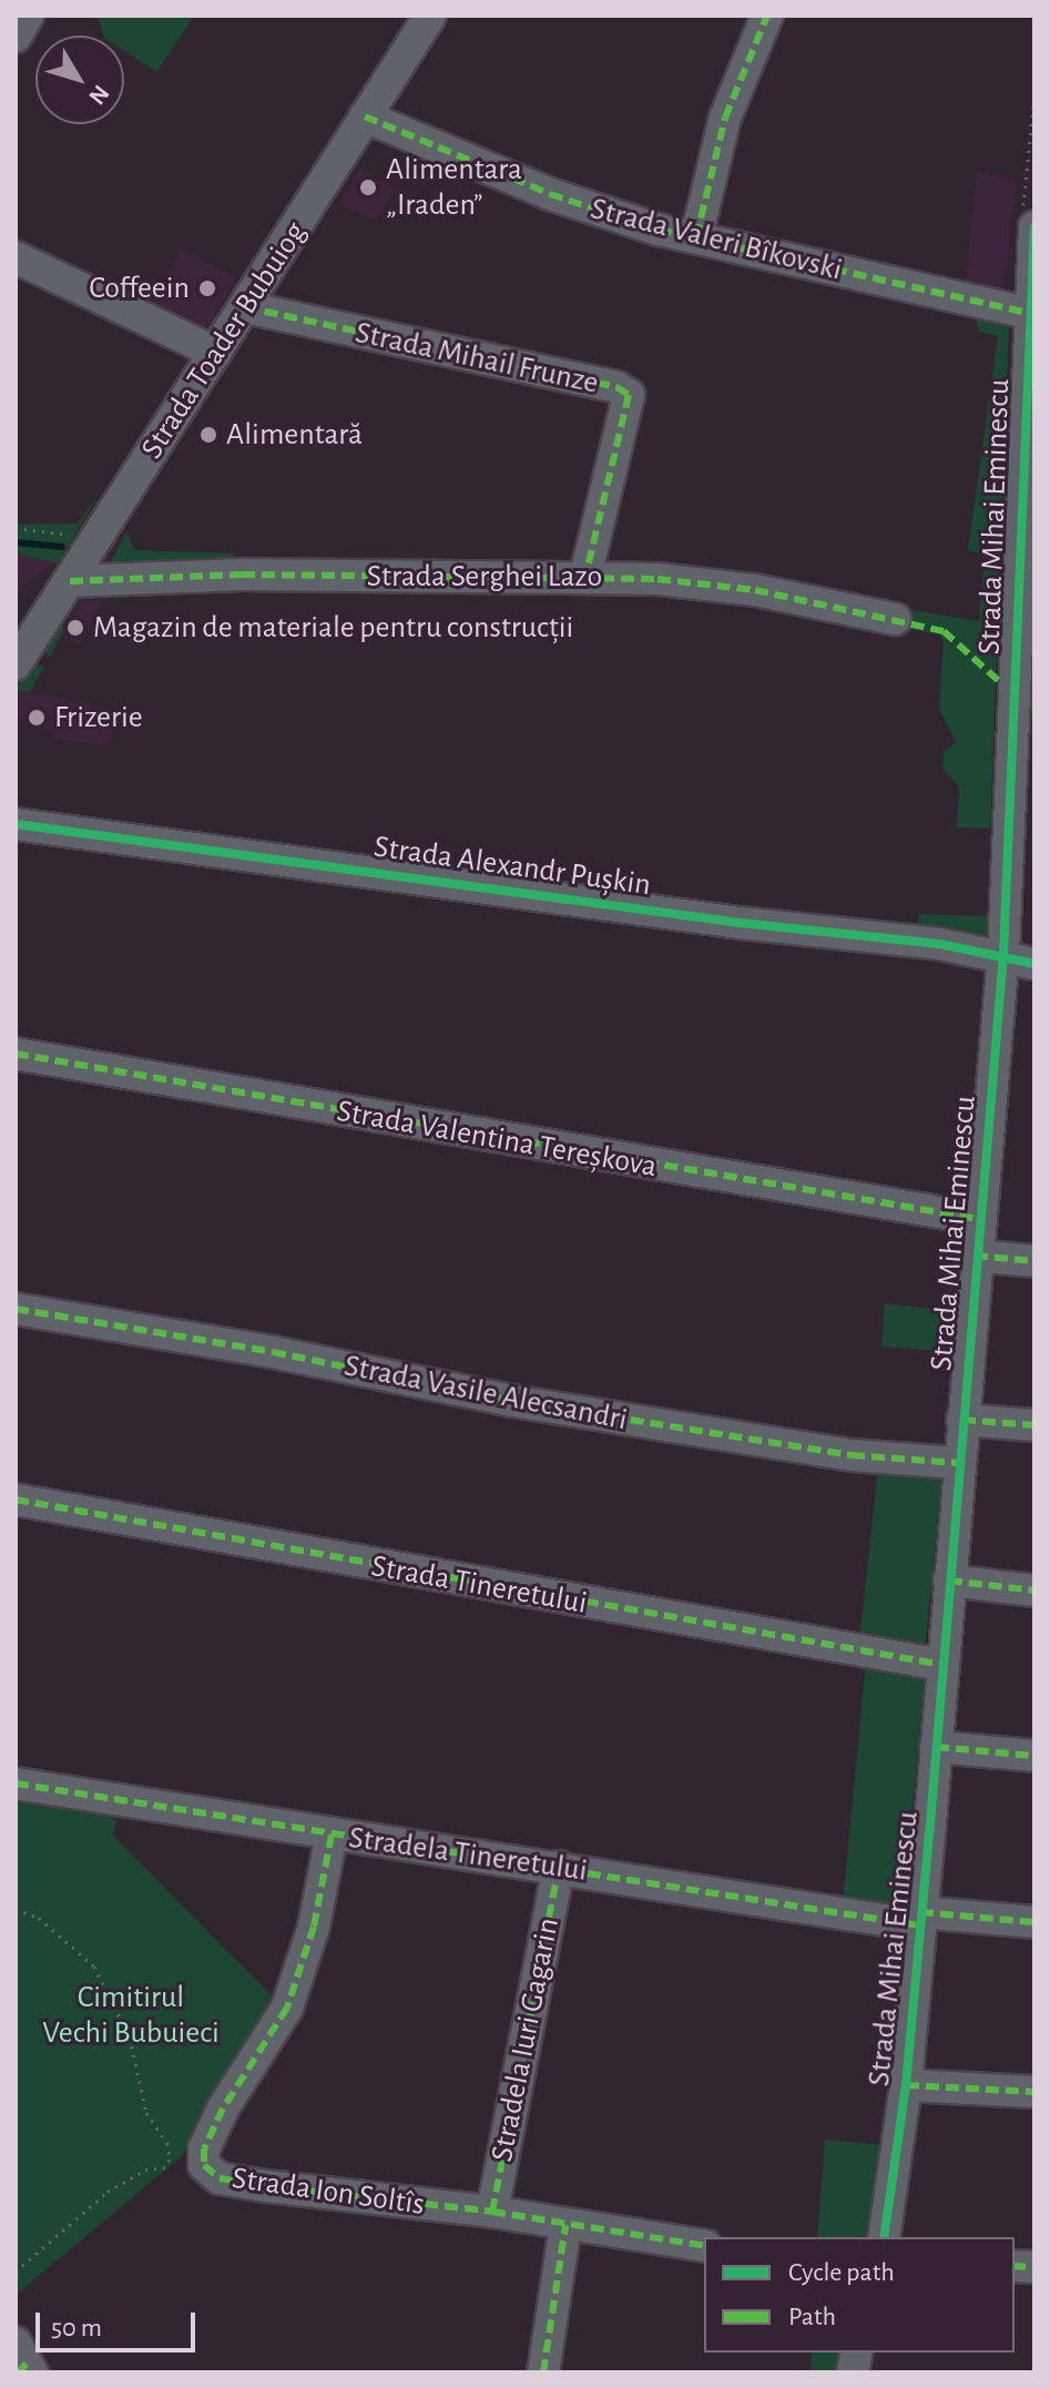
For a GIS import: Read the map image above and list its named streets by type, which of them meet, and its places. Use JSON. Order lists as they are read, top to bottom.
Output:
{
  "streets": {
    "street": [
      "Strada Valeri Bîkovski",
      "Strada Toader Bubuiog",
      "Strada Mihail Frunze",
      "Strada Mihai Eminescu",
      "Strada Serghei Lazo",
      "Strada Alexandr Pușkin",
      "Strada Valentina Tereșkova",
      "Strada Vasile Alecsandri",
      "Strada Tineretului",
      "Stradela Tineretului",
      "Stradela Iuri Gagarin",
      "Strada Ion Soltîs"
    ]
  },
  "crossings": [
    ["Strada Valeri Bîkovski", "Strada Toader Bubuiog"],
    ["Strada Valeri Bîkovski", "Strada Mihai Eminescu"],
    ["Strada Toader Bubuiog", "Strada Mihail Frunze"],
    ["Strada Toader Bubuiog", "Strada Serghei Lazo"],
    ["Strada Mihail Frunze", "Strada Serghei Lazo"],
    ["Strada Mihai Eminescu", "Strada Alexandr Pușkin"],
    ["Strada Mihai Eminescu", "Strada Valentina Tereșkova"],
    ["Strada Mihai Eminescu", "Strada Vasile Alecsandri"],
    ["Strada Mihai Eminescu", "Strada Tineretului"],
    ["Strada Mihai Eminescu", "Stradela Tineretului"],
    ["Stradela Tineretului", "Stradela Iuri Gagarin"],
    ["Stradela Tineretului", "Strada Ion Soltîs"],
    ["Stradela Iuri Gagarin", "Strada Ion Soltîs"]
  ],
  "parks": ["Cimitirul Vechi Bubuieci"],
  "places": [
    "Alimentara „Iraden”",
    "Coffeein",
    "Alimentară",
    "Magazin de materiale pentru construcții",
    "Frizerie"
  ],
  "legend": ["Cycle path", "Path"],
  "scale_bar": "50 m",
  "north": "bottom right"
}
